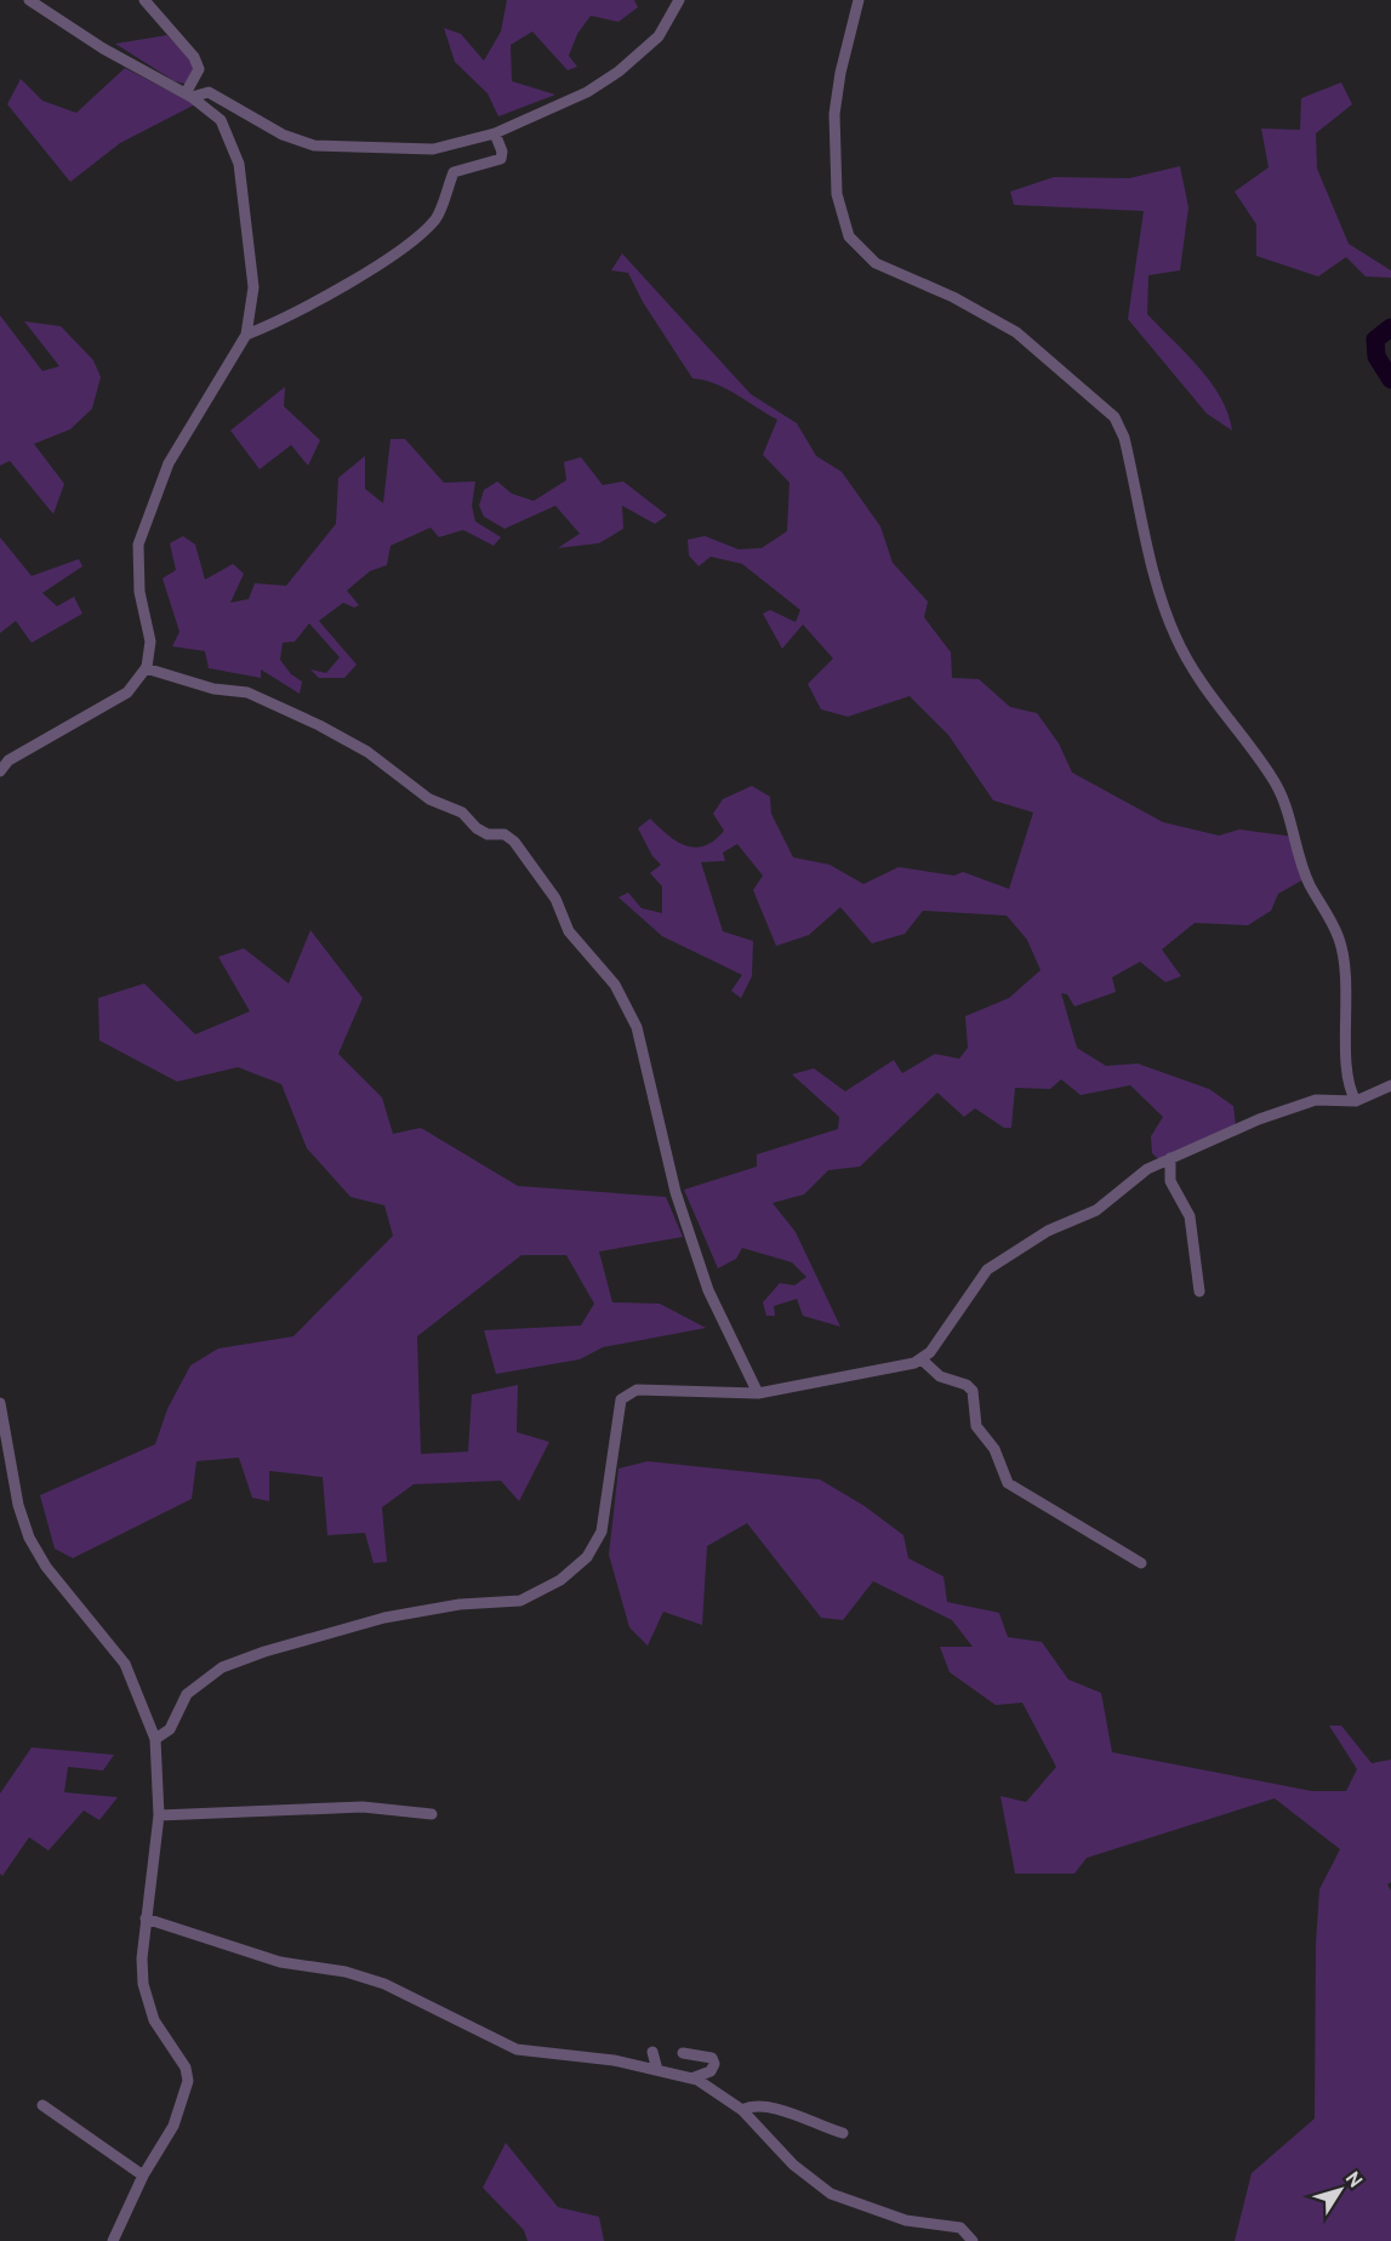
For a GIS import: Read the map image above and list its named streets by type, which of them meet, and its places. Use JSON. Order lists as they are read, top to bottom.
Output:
{
  "north": "top right"
}
